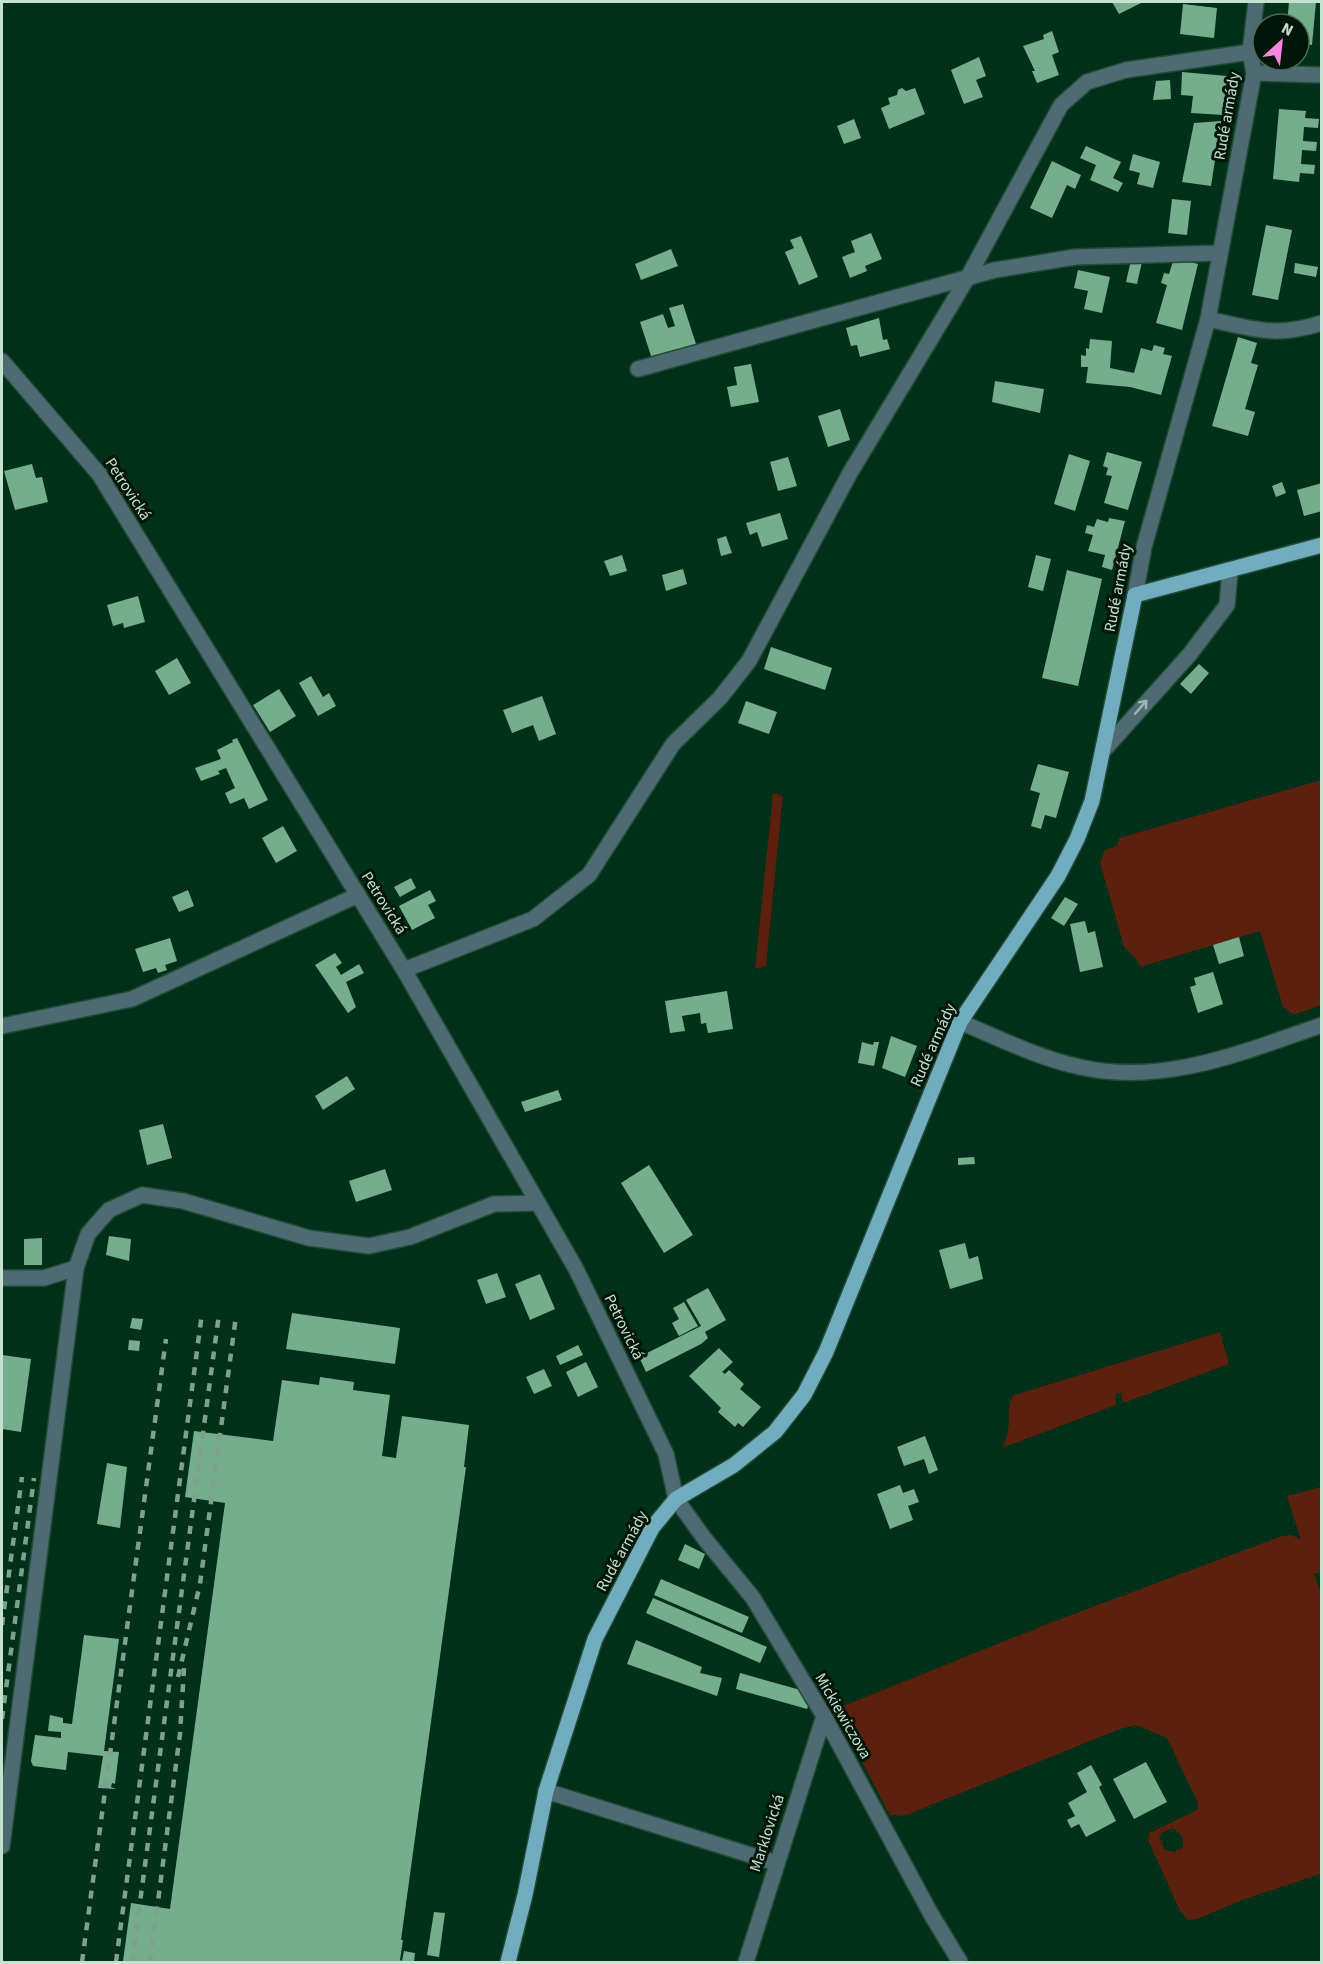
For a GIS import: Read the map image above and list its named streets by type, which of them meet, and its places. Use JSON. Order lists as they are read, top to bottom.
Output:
{
  "streets": {
    "main road": ["Rudé armády"],
    "street": ["Petrovická", "Mickiewiczova", "Marklovická"]
  },
  "crossings": [
    ["Rudé armády", "Petrovická"],
    ["Rudé armády", "Mickiewiczova"],
    ["Petrovická", "Mickiewiczova"],
    ["Mickiewiczova", "Marklovická"]
  ],
  "north": "top right"
}
